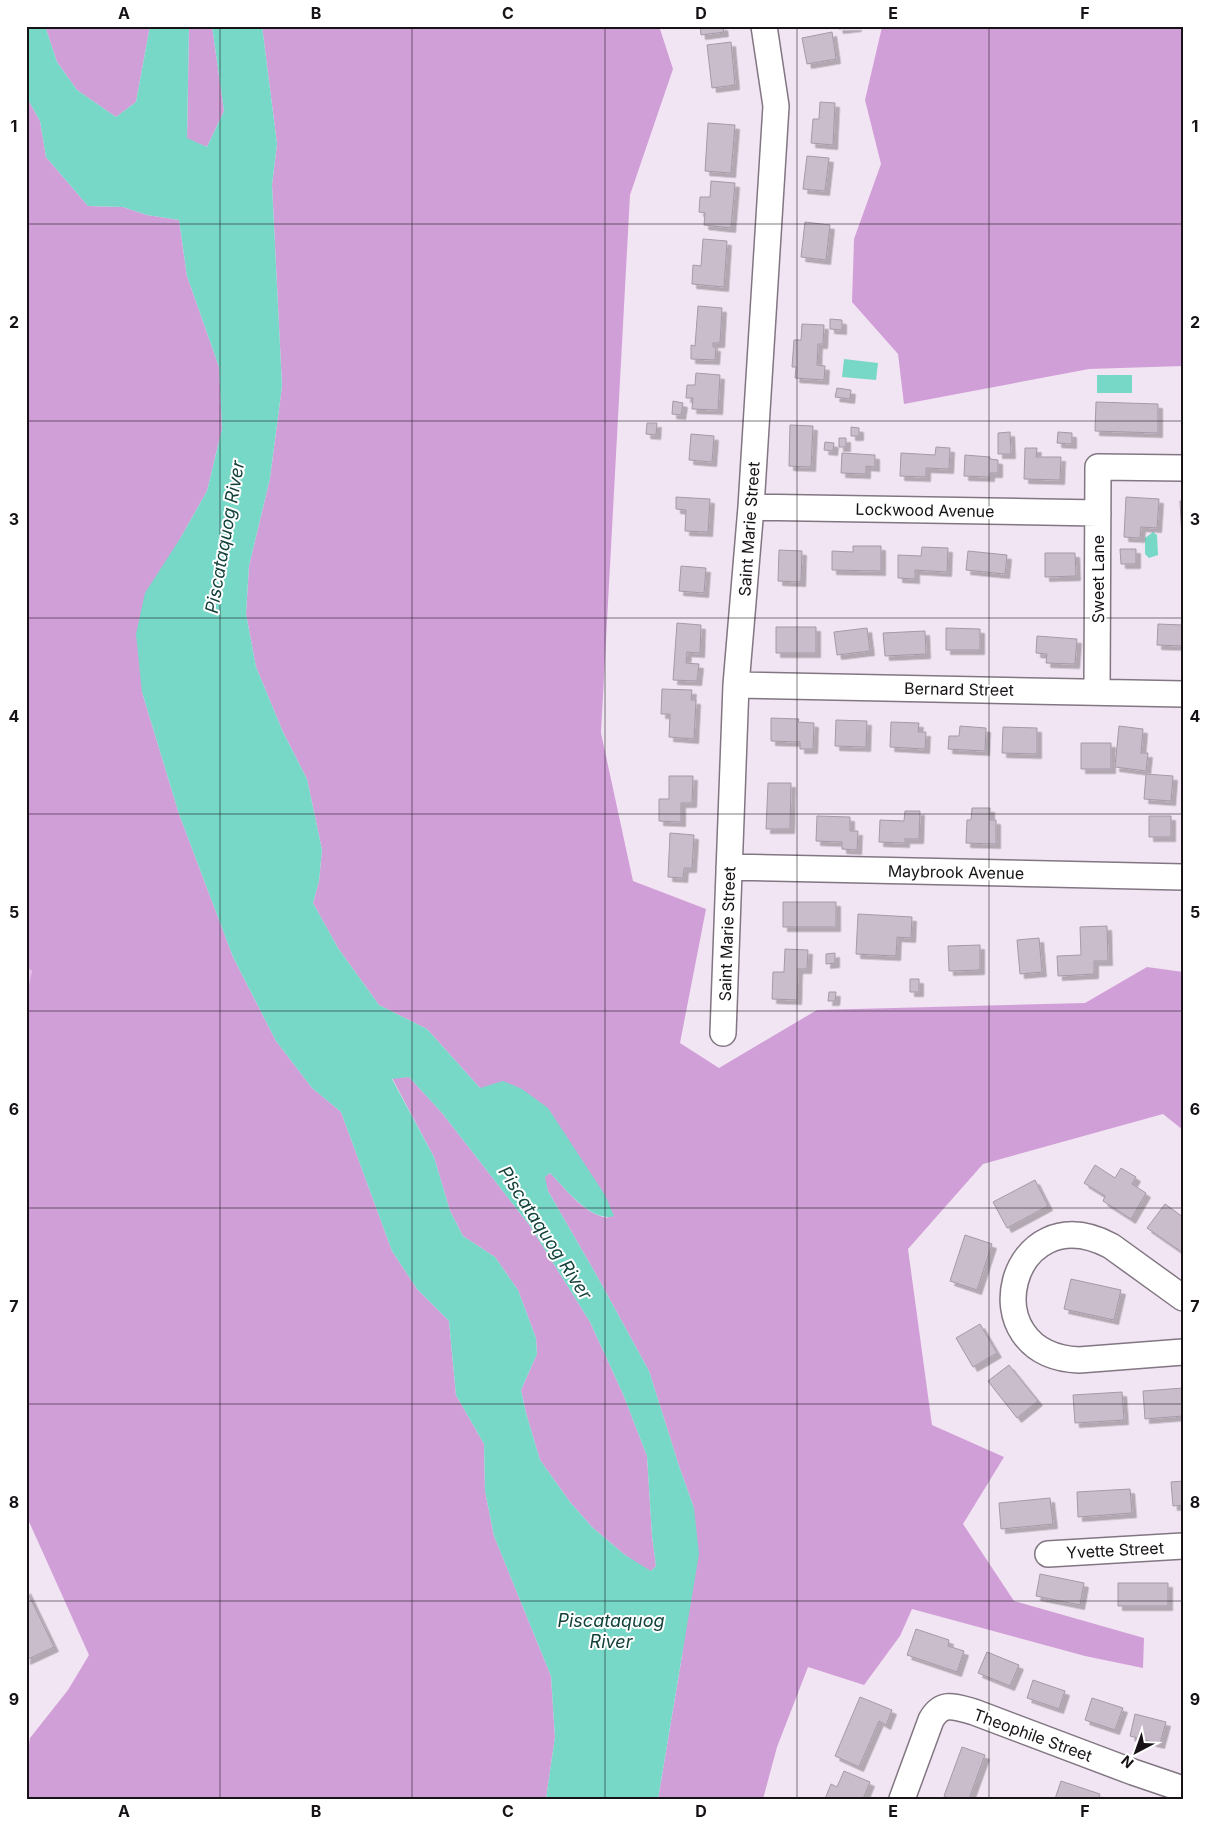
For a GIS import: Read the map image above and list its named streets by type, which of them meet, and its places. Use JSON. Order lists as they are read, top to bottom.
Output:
{
  "streets": {
    "street": [
      "Lockwood Avenue",
      "Saint Marie Street",
      "Sweet Lane",
      "Bernard Street",
      "Maybrook Avenue",
      "Yvette Street",
      "Theophile Street"
    ]
  },
  "crossings": [
    ["Lockwood Avenue", "Saint Marie Street"],
    ["Lockwood Avenue", "Sweet Lane"],
    ["Saint Marie Street", "Bernard Street"],
    ["Saint Marie Street", "Maybrook Avenue"],
    ["Sweet Lane", "Bernard Street"]
  ],
  "water": ["Piscataquog River"],
  "north": "bottom left",
  "grid": {
    "columns": [
      "A",
      "B",
      "C",
      "D",
      "E",
      "F"
    ],
    "rows": [
      "1",
      "2",
      "3",
      "4",
      "5",
      "6",
      "7",
      "8",
      "9"
    ]
  }
}
